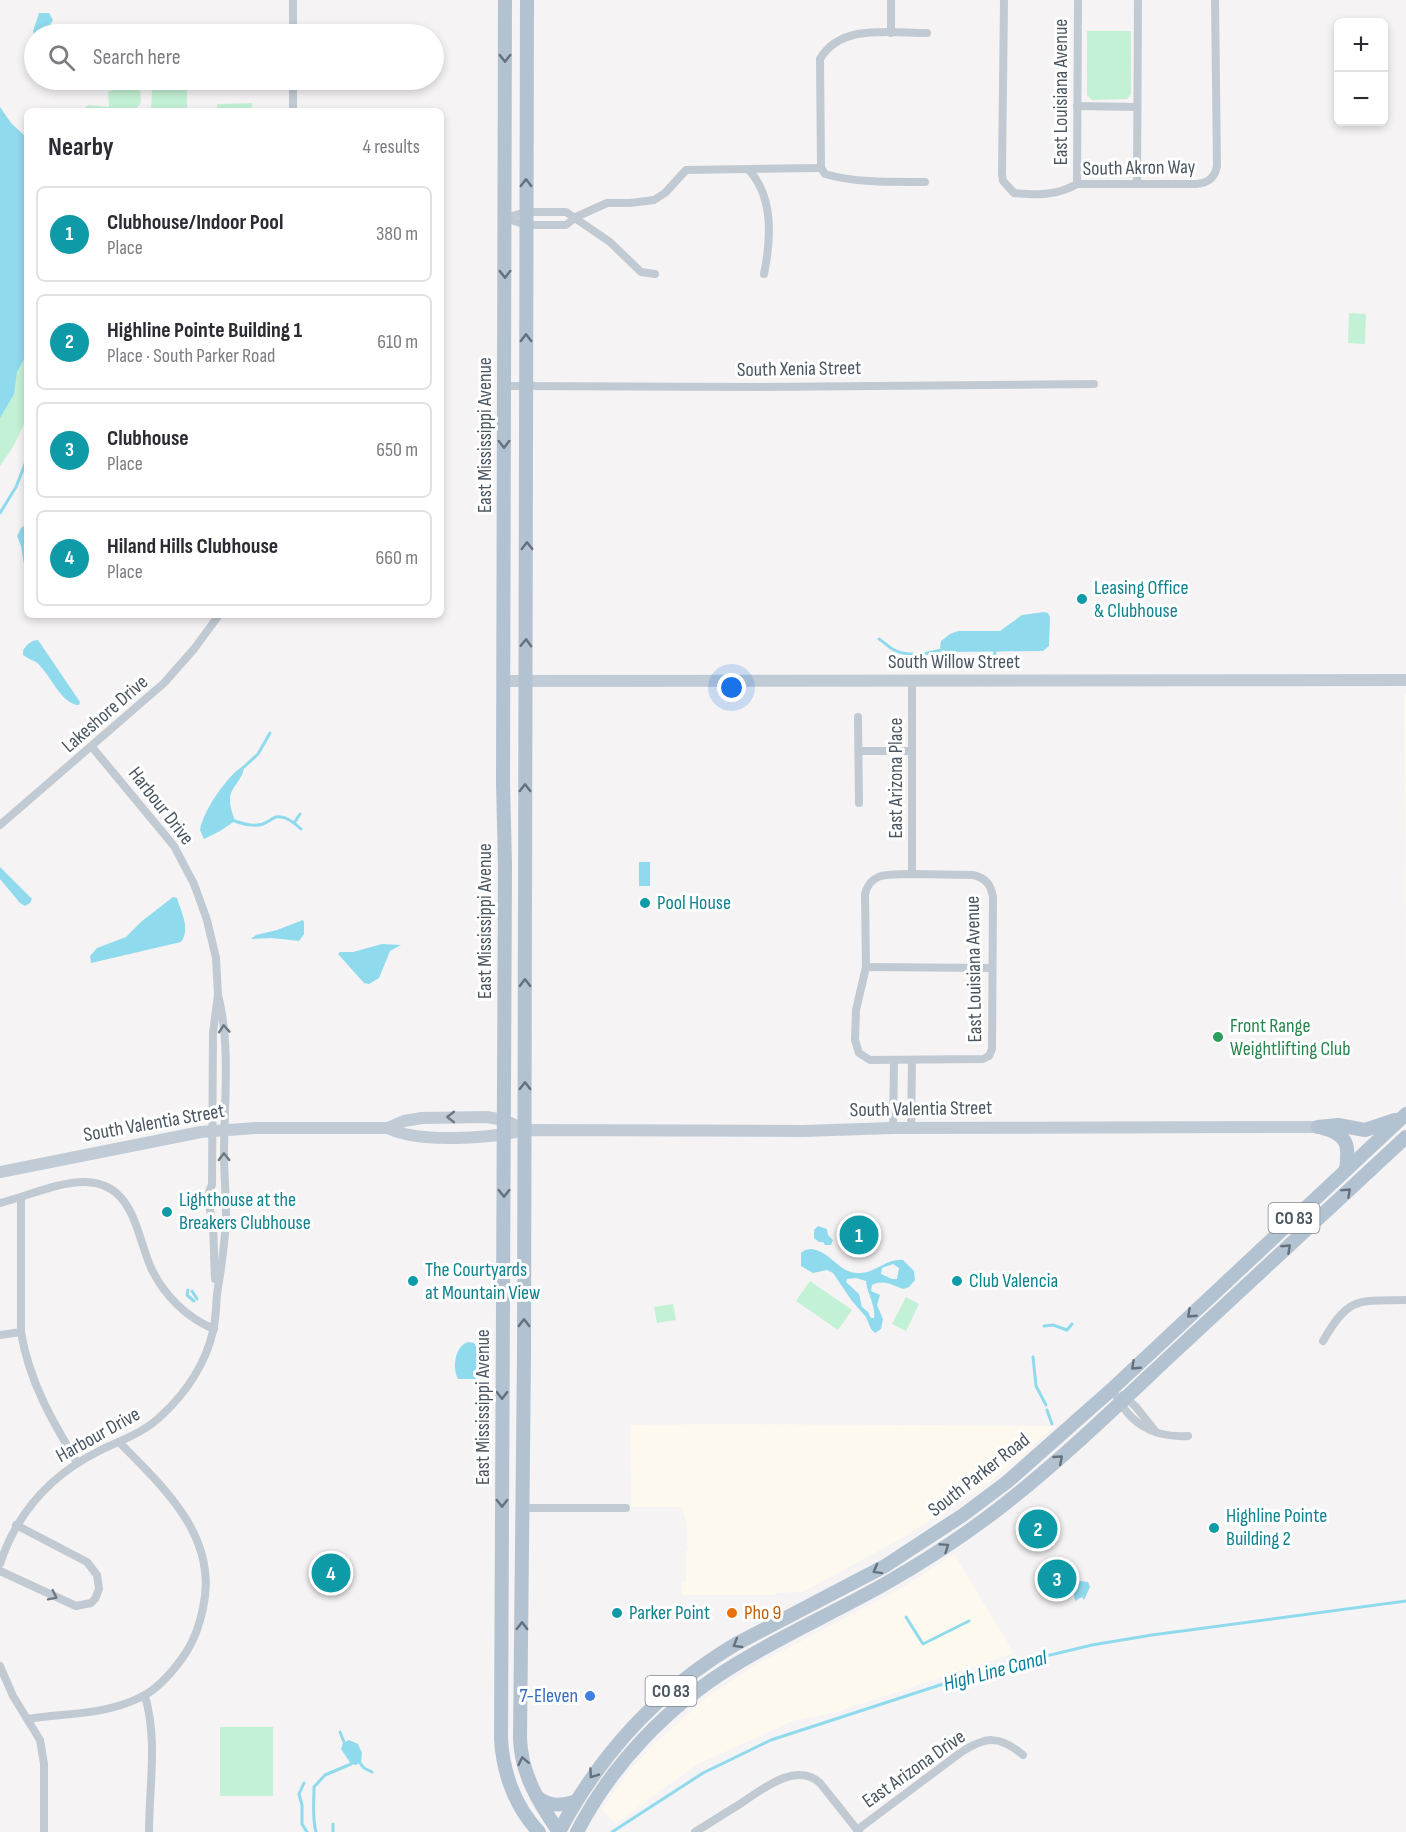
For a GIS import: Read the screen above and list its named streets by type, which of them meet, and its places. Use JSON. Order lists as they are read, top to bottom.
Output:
{
  "streets": {
    "main road": ["East Mississippi Avenue", "CO 83", "South Parker Road"],
    "street": [
      "East Louisiana Avenue",
      "South Akron Way",
      "South Xenia Street",
      "South Willow Street",
      "Lakeshore Drive",
      "East Arizona Place",
      "Harbour Drive",
      "South Valentia Street",
      "East Arizona Drive"
    ]
  },
  "crossings": [
    ["East Louisiana Avenue", "South Akron Way"],
    ["East Louisiana Avenue", "East Arizona Place"],
    ["South Xenia Street", "East Mississippi Avenue"],
    ["East Mississippi Avenue", "South Willow Street"],
    ["East Mississippi Avenue", "South Valentia Street"],
    ["East Mississippi Avenue", "South Parker Road"],
    ["South Willow Street", "East Arizona Place"],
    ["Lakeshore Drive", "Harbour Drive"],
    ["Harbour Drive", "South Valentia Street"]
  ],
  "water": ["High Line Canal"],
  "places": [
    "Leasing Office & Clubhouse",
    "Pool House",
    "Front Range Weightlifting Club",
    "Lighthouse at the Breakers Clubhouse",
    "The Courtyards at Mountain View",
    "Club Valencia",
    "Highline Pointe Building 2",
    "Parker Point",
    "Pho 9",
    "7-Eleven"
  ],
  "page": {
    "map_buttons": ["+", "−"],
    "search": "Search here",
    "heading": ["Nearby", "4 results"],
    "list": [
      {
        "mark": "1",
        "name": "Clubhouse/Indoor Pool",
        "note": "Place",
        "value": "380 m"
      },
      {
        "mark": "2",
        "name": "Highline Pointe Building 1",
        "note": "Place · South Parker Road",
        "value": "610 m"
      },
      {
        "mark": "3",
        "name": "Clubhouse",
        "note": "Place",
        "value": "650 m"
      },
      {
        "mark": "4",
        "name": "Hiland Hills Clubhouse",
        "note": "Place",
        "value": "660 m"
      }
    ],
    "pins": [
      "1",
      "2",
      "4",
      "3"
    ]
  }
}
